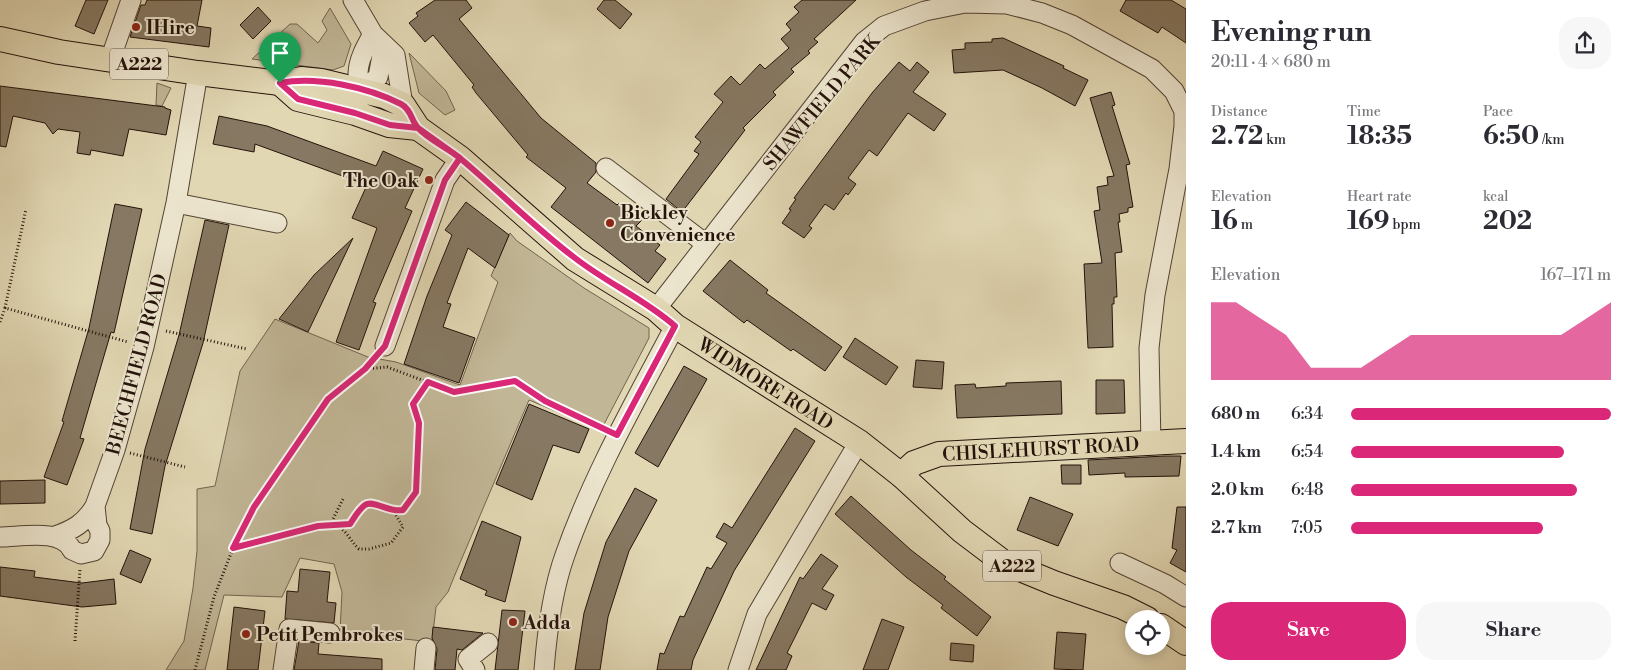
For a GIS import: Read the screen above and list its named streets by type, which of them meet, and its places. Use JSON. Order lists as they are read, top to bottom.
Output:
{
  "streets": {
    "main road": ["A222", "WIDMORE ROAD", "CHISLEHURST ROAD"],
    "street": ["SHAWFIELD PARK", "BEECHFIELD ROAD"]
  },
  "crossings": [
    ["A222", "WIDMORE ROAD"],
    ["A222", "CHISLEHURST ROAD"],
    ["SHAWFIELD PARK", "WIDMORE ROAD"],
    ["SHAWFIELD PARK", "CHISLEHURST ROAD"],
    ["BEECHFIELD ROAD", "WIDMORE ROAD"],
    ["WIDMORE ROAD", "CHISLEHURST ROAD"]
  ],
  "places": [
    "IHire",
    "The Oak",
    "Bickley Convenience",
    "Adda",
    "Petit Pembrokes"
  ],
  "page": {
    "heading": ["Evening run", "20:11 · 4 × 680 m"],
    "stats": [
      ["Distance", "2.72 km"],
      ["Time", "18:35"],
      ["Pace", "6:50 /km"],
      ["Elevation", "16 m"],
      ["Heart rate", "169 bpm"],
      ["kcal", "202"]
    ],
    "chart": ["Elevation", "167–171 m"],
    "list": [
      {
        "name": "680 m",
        "note": "6:34"
      },
      {
        "name": "1.4 km",
        "note": "6:54"
      },
      {
        "name": "2.0 km",
        "note": "6:48"
      },
      {
        "name": "2.7 km",
        "note": "7:05"
      }
    ],
    "buttons": ["Save", "Share"]
  }
}
